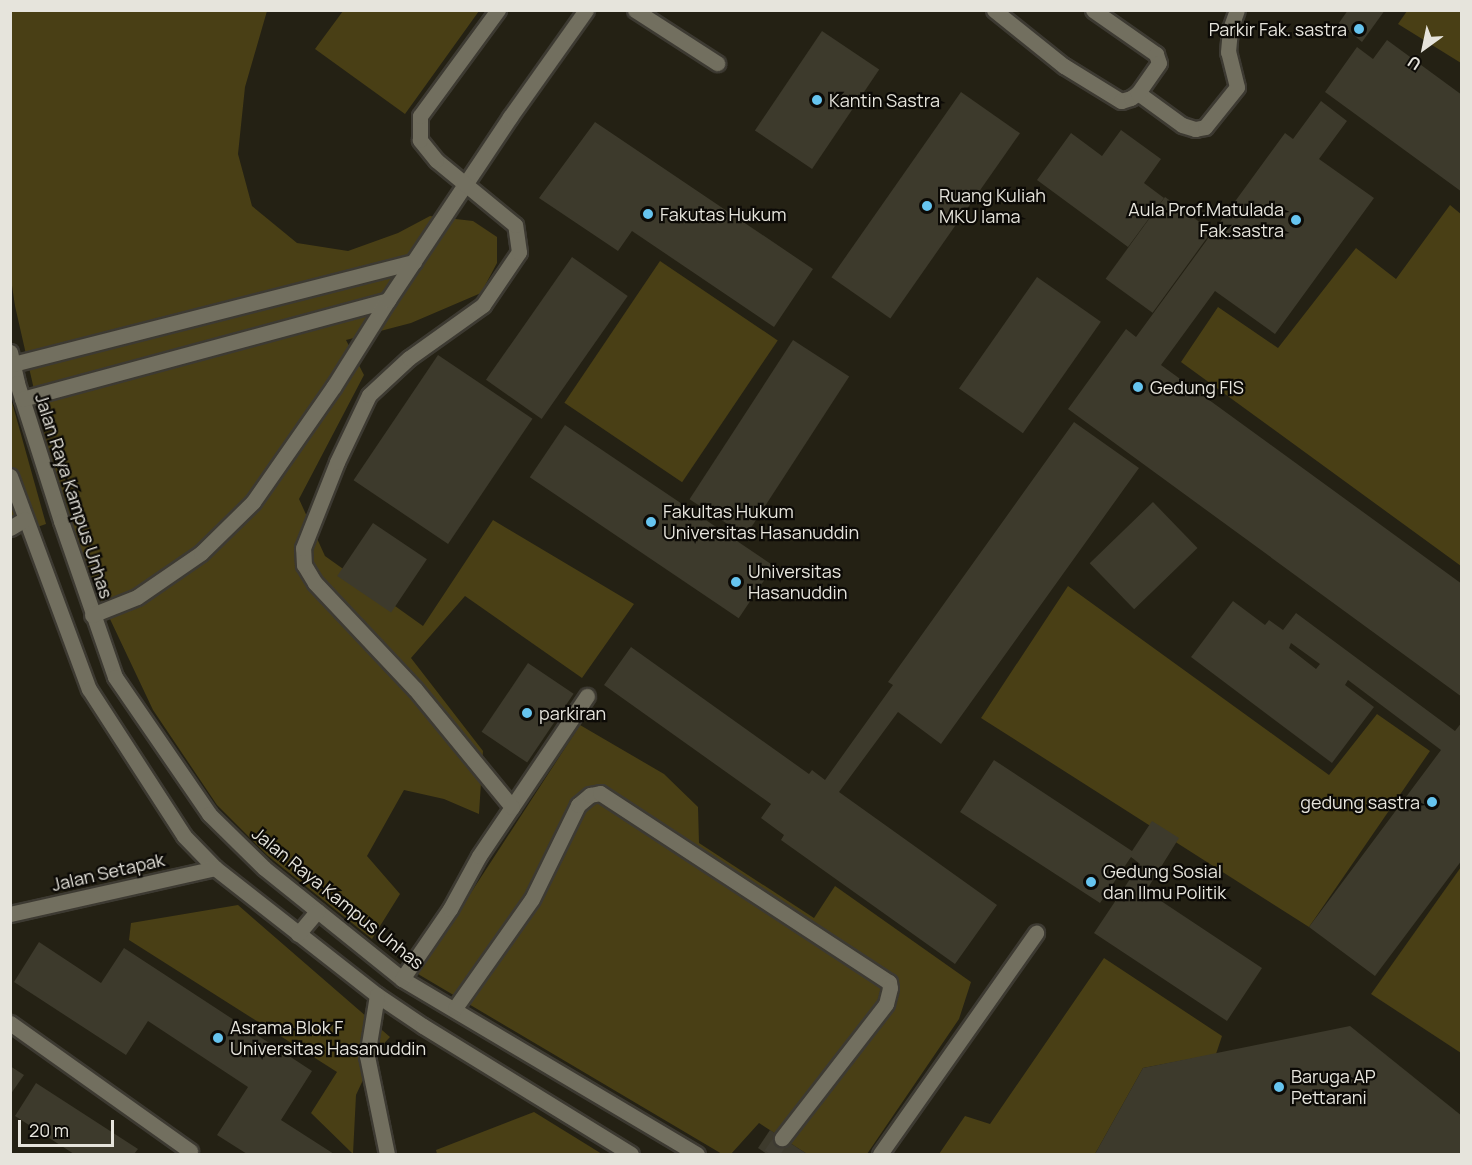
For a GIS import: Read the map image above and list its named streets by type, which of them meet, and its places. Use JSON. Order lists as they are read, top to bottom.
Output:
{
  "streets": {
    "street": ["Jalan Raya Kampus Unhas", "Jalan Setapak"]
  },
  "places": [
    "Parkir Fak. sastra",
    "Kantin Sastra",
    "Ruang Kuliah MKU lama",
    "Fakutas Hukum",
    "Aula Prof.Matulada Fak.sastra",
    "Gedung FIS",
    "Fakultas Hukum Universitas Hasanuddin",
    "Universitas Hasanuddin",
    "parkiran",
    "gedung sastra",
    "Gedung Sosial dan Ilmu Politik",
    "Asrama Blok F Universitas Hasanuddin",
    "Baruga AP Pettarani"
  ],
  "scale_bar": "20 m",
  "north": "bottom left"
}
